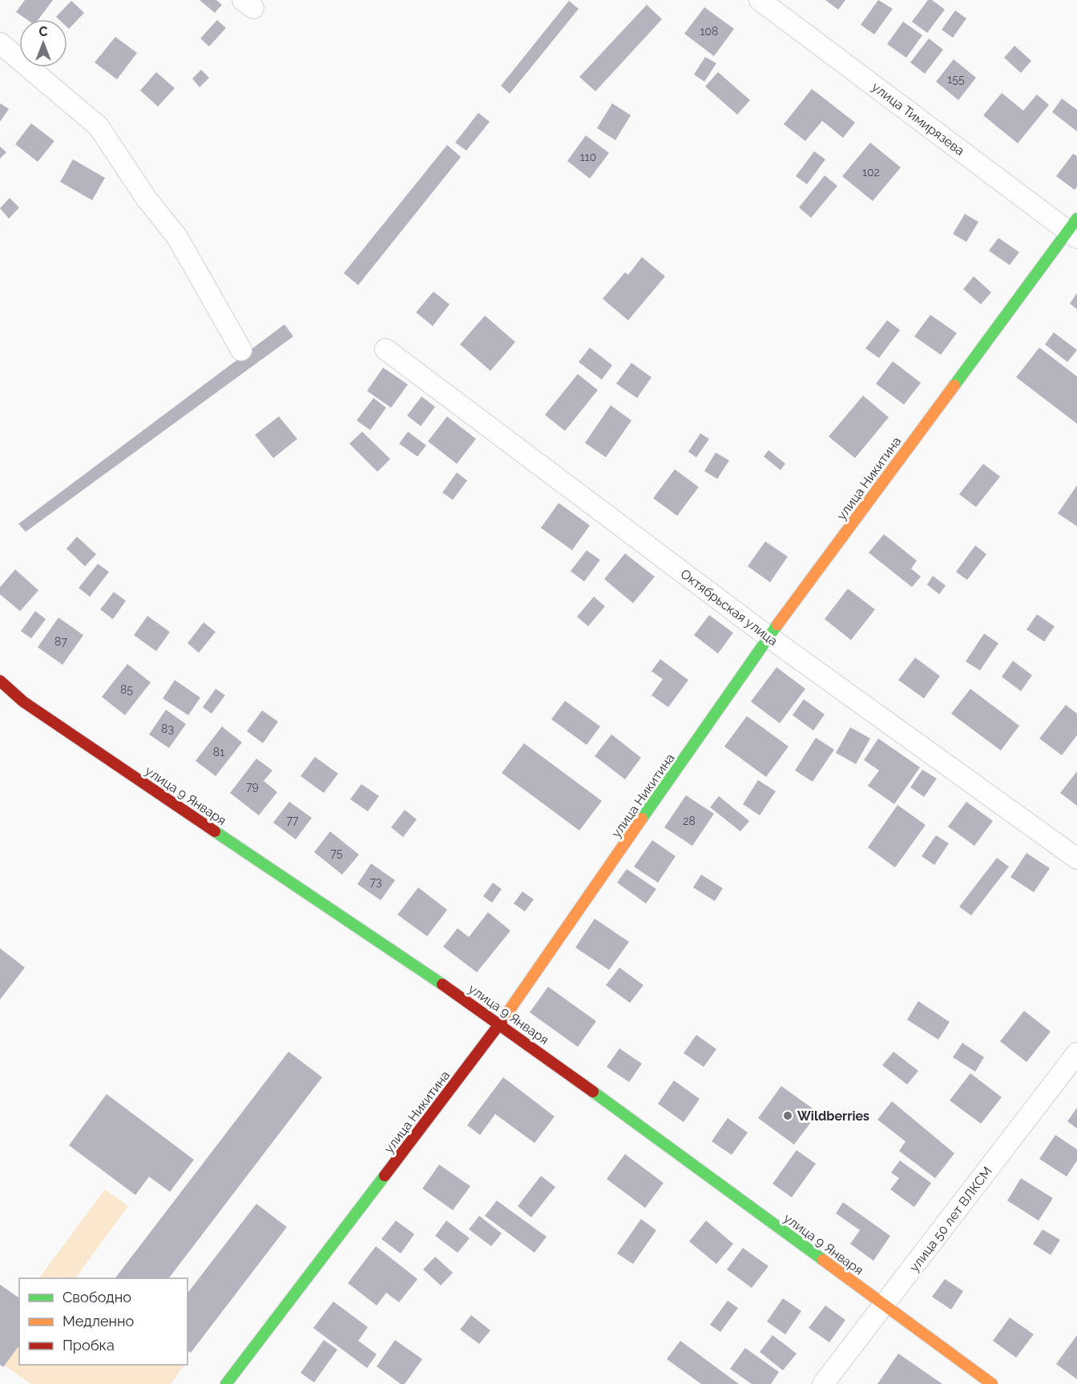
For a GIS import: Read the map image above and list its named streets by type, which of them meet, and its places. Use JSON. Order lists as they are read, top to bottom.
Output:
{
  "streets": {
    "street": [
      "улица Тимирязева",
      "улица Никитина",
      "Октябрьская улица",
      "улица 9 Января",
      "улица 50 лет ВЛКСМ"
    ]
  },
  "crossings": [
    ["улица Тимирязева", "улица Никитина"],
    ["улица Никитина", "Октябрьская улица"],
    ["улица Никитина", "улица 9 Января"],
    ["улица 9 Января", "улица 50 лет ВЛКСМ"]
  ],
  "places": ["Wildberries"],
  "house_numbers": [
    "108",
    "155",
    "110",
    "102",
    "87",
    "85",
    "83",
    "81",
    "79",
    "77",
    "28",
    "75",
    "73"
  ],
  "legend": ["Свободно", "Медленно", "Пробка"],
  "north": "top"
}
